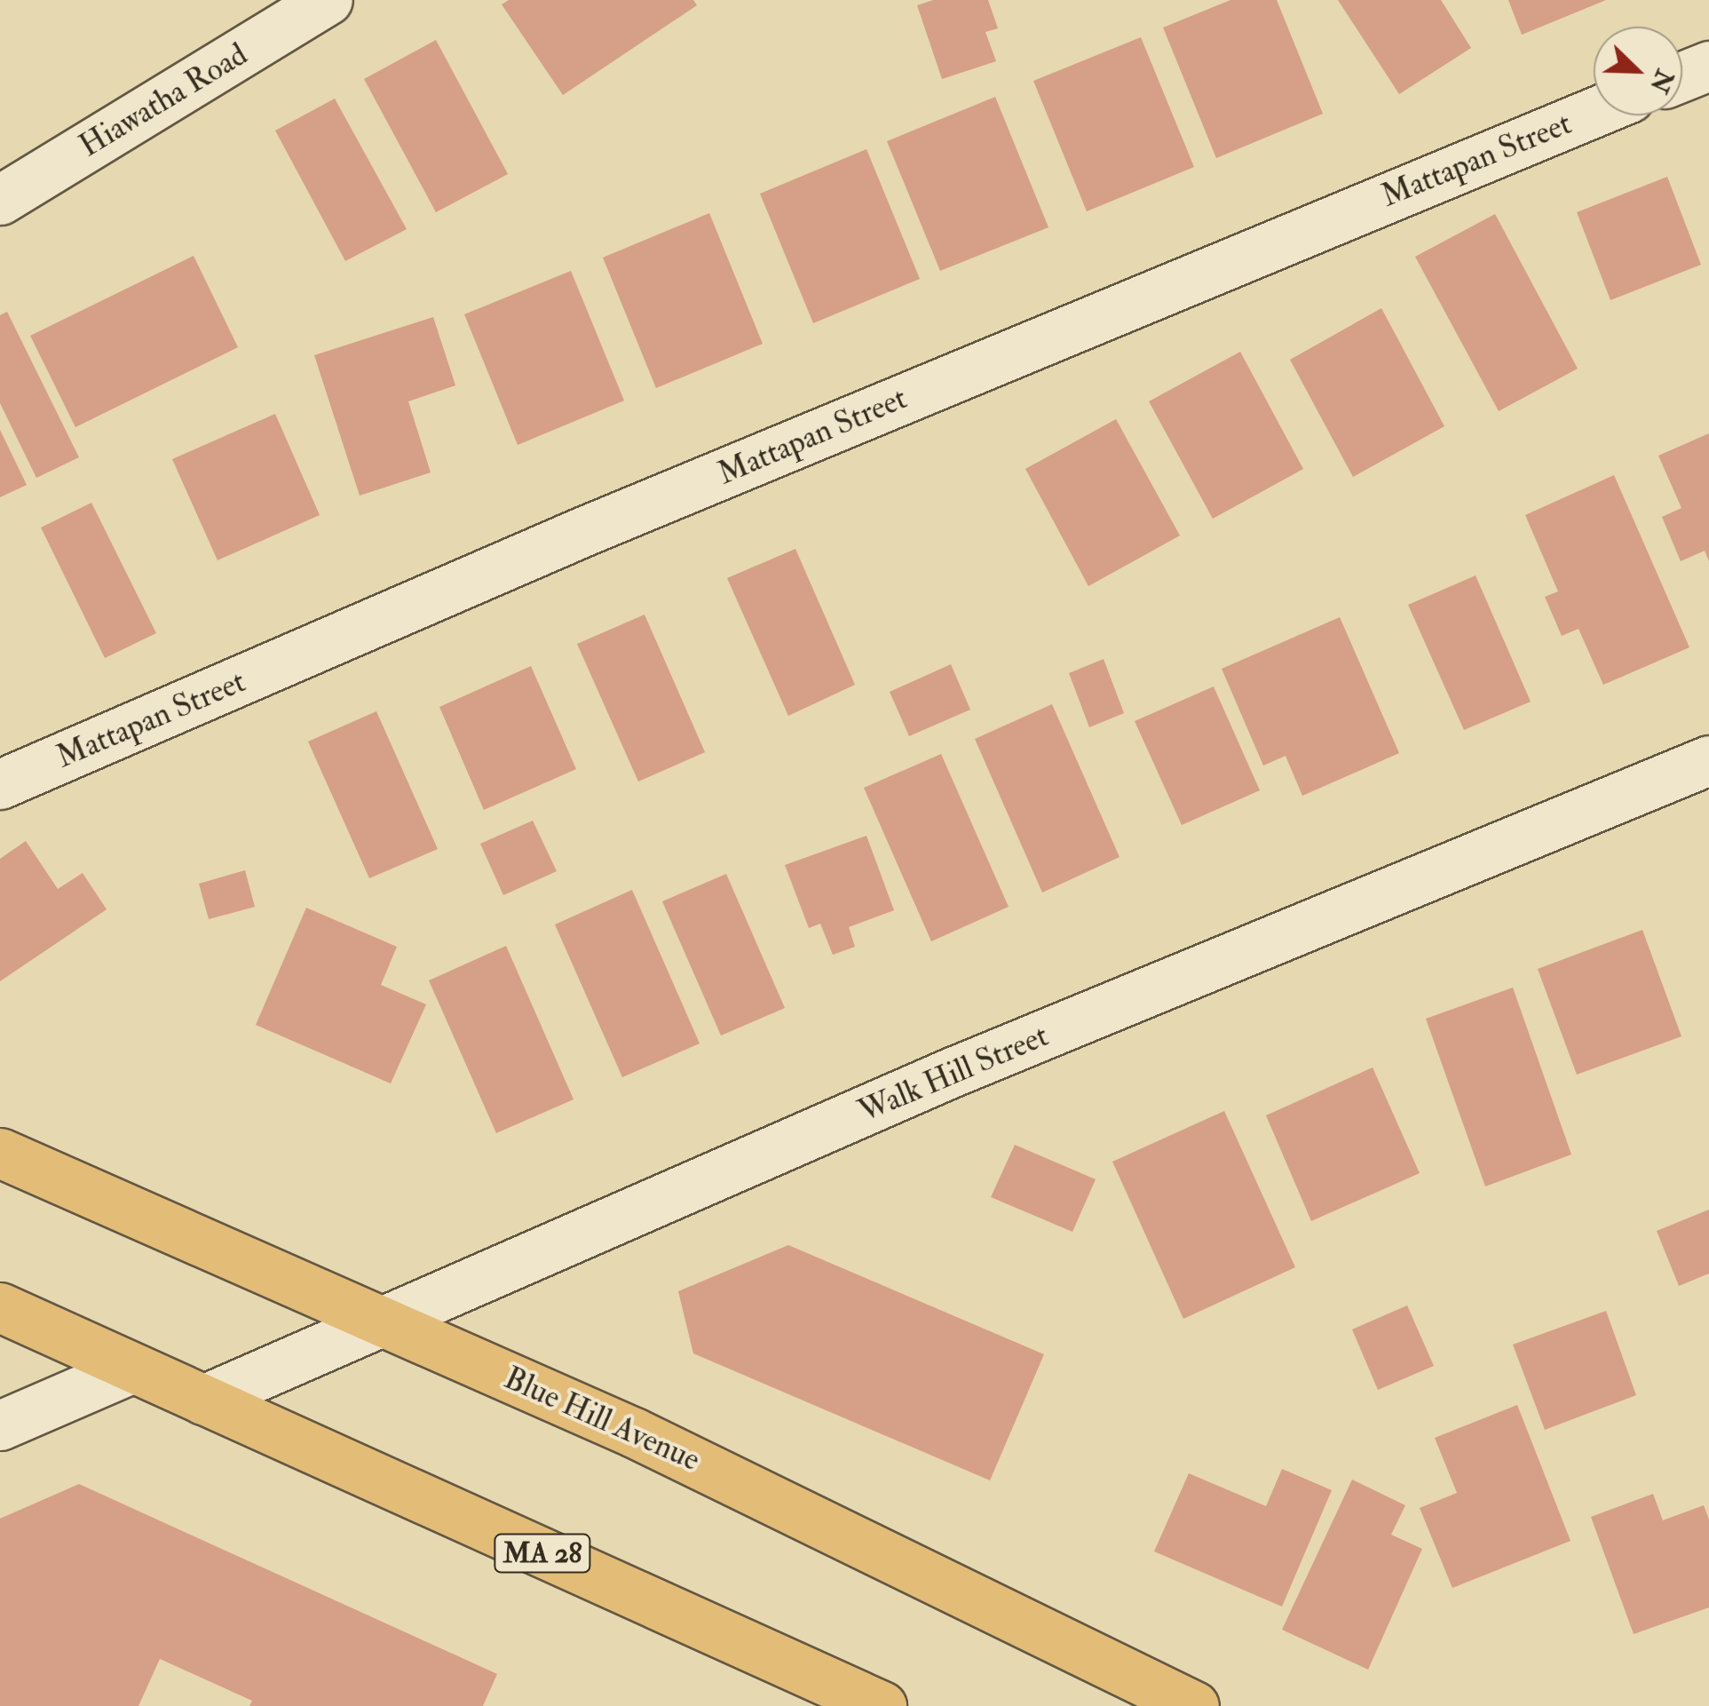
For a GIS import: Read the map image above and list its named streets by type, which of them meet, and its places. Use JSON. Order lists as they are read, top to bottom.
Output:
{
  "streets": {
    "highway": ["Blue Hill Avenue", "MA 28"],
    "street": ["Hiawatha Road", "Mattapan Street", "Walk Hill Street"]
  },
  "crossings": [
    ["Walk Hill Street", "Blue Hill Avenue"],
    ["Walk Hill Street", "MA 28"]
  ],
  "north": "bottom right"
}
